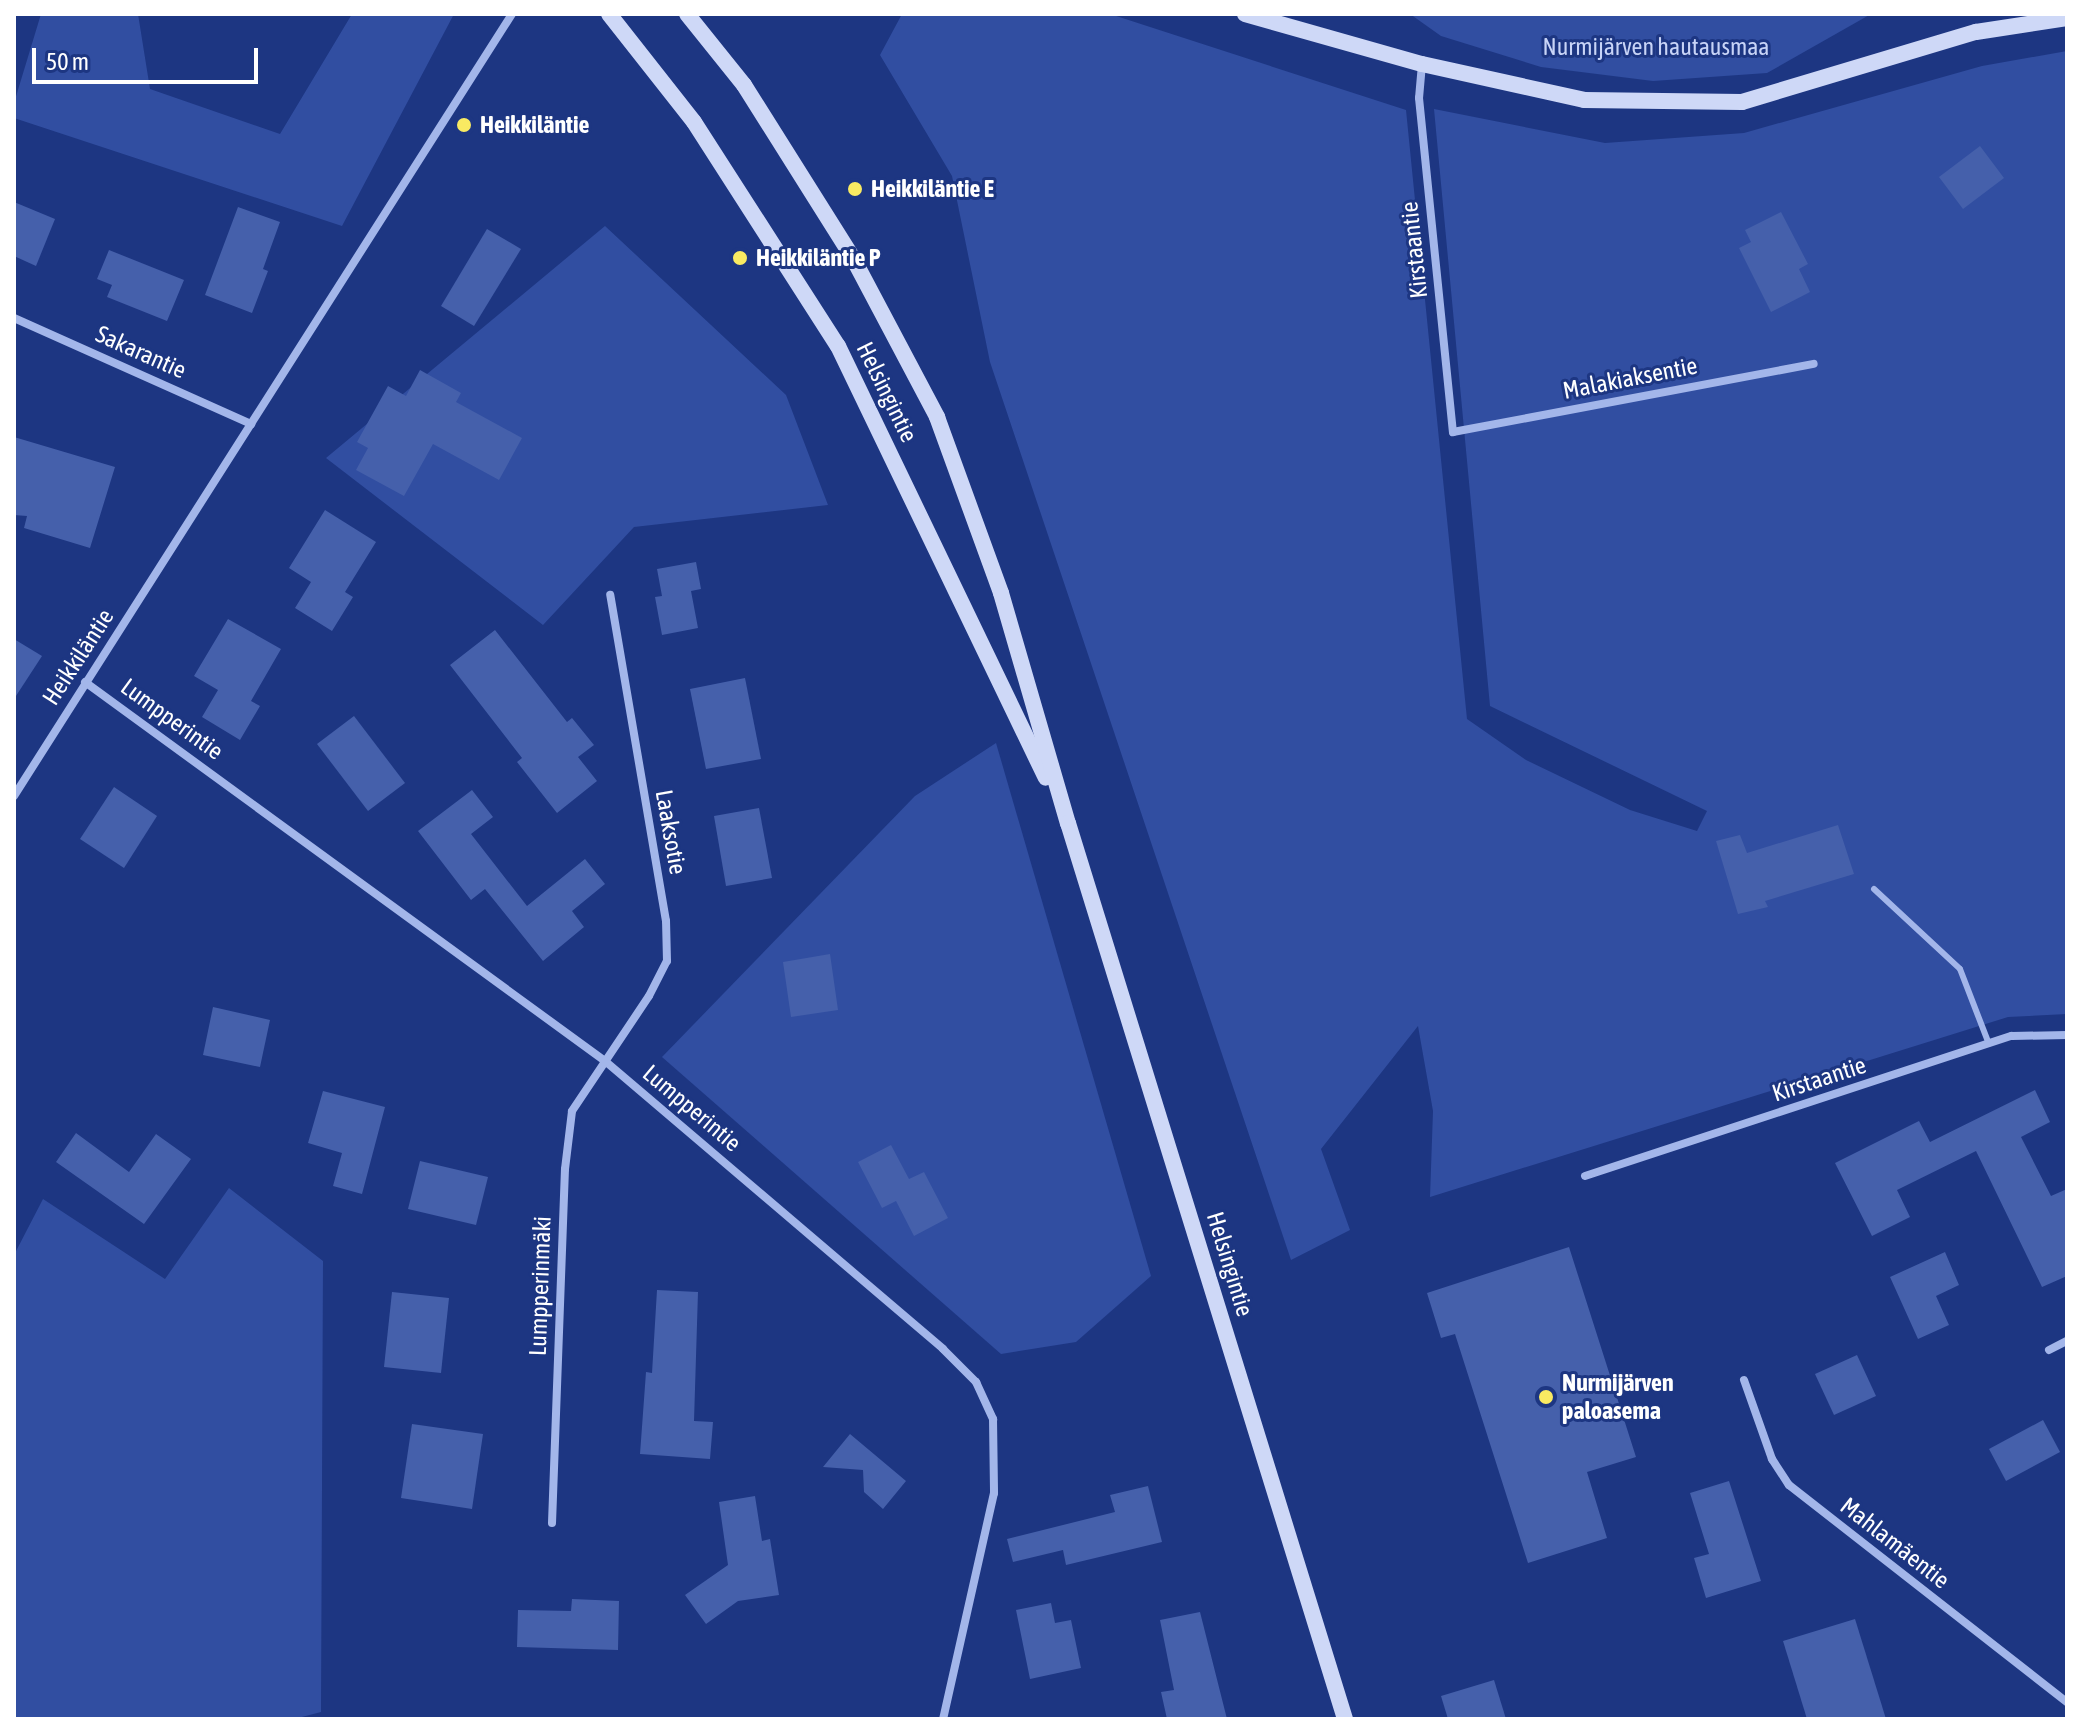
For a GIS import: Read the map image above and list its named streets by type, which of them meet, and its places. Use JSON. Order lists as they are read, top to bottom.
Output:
{
  "streets": {
    "main road": ["Helsingintie"],
    "street": [
      "Kirstaantie",
      "Sakarantie",
      "Malakiaksentie",
      "Heikkiläntie",
      "Lumpperintie",
      "Laaksotie",
      "Lumpperinmäki",
      "Mahlamäentie"
    ]
  },
  "crossings": [
    ["Kirstaantie", "Malakiaksentie"],
    ["Sakarantie", "Heikkiläntie"],
    ["Heikkiläntie", "Lumpperintie"],
    ["Lumpperintie", "Laaksotie"],
    ["Lumpperintie", "Lumpperinmäki"],
    ["Laaksotie", "Lumpperinmäki"]
  ],
  "parks": ["Nurmijärven hautausmaa"],
  "places": [
    "Heikkiläntie",
    "Heikkiläntie E",
    "Heikkiläntie P",
    "Nurmijärven paloasema"
  ],
  "scale_bar": "50 m"
}
